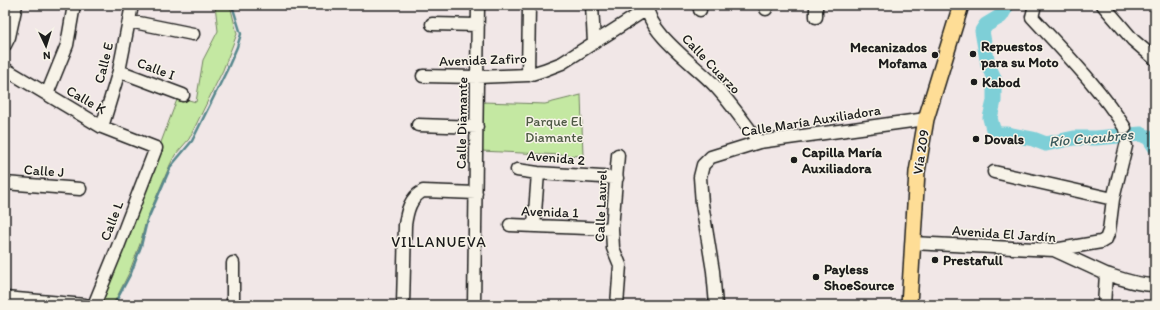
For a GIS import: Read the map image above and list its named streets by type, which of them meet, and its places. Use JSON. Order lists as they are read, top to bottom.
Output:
{
  "streets": {
    "main road": ["Vía 209"],
    "street": [
      "Avenida Zafiro",
      "Calle E",
      "Calle Cuarzo",
      "Calle I",
      "Calle K",
      "Calle María Auxiliadora",
      "Calle Diamante",
      "Avenida 2",
      "Calle J",
      "Calle Laurel",
      "Avenida 1",
      "Calle L",
      "Avenida El Jardín"
    ]
  },
  "crossings": [
    ["Avenida Zafiro", "Calle Cuarzo"],
    ["Avenida Zafiro", "Calle Diamante"],
    ["Calle E", "Calle I"],
    ["Calle E", "Calle K"],
    ["Calle Cuarzo", "Calle María Auxiliadora"],
    ["Calle K", "Calle L"],
    ["Calle María Auxiliadora", "Vía 209"],
    ["Vía 209", "Avenida El Jardín"],
    ["Avenida 2", "Calle Laurel"],
    ["Calle Laurel", "Avenida 1"]
  ],
  "districts": ["VILLANUEVA"],
  "water": ["Río Cucubres"],
  "parks": ["Parque El Diamante"],
  "places": [
    "Repuestos para su Moto",
    "Mecanizados Mofama",
    "Kabod",
    "Dovals",
    "Capilla María Auxiliadora",
    "Prestafull",
    "Payless ShoeSource"
  ],
  "north": "bottom"
}
